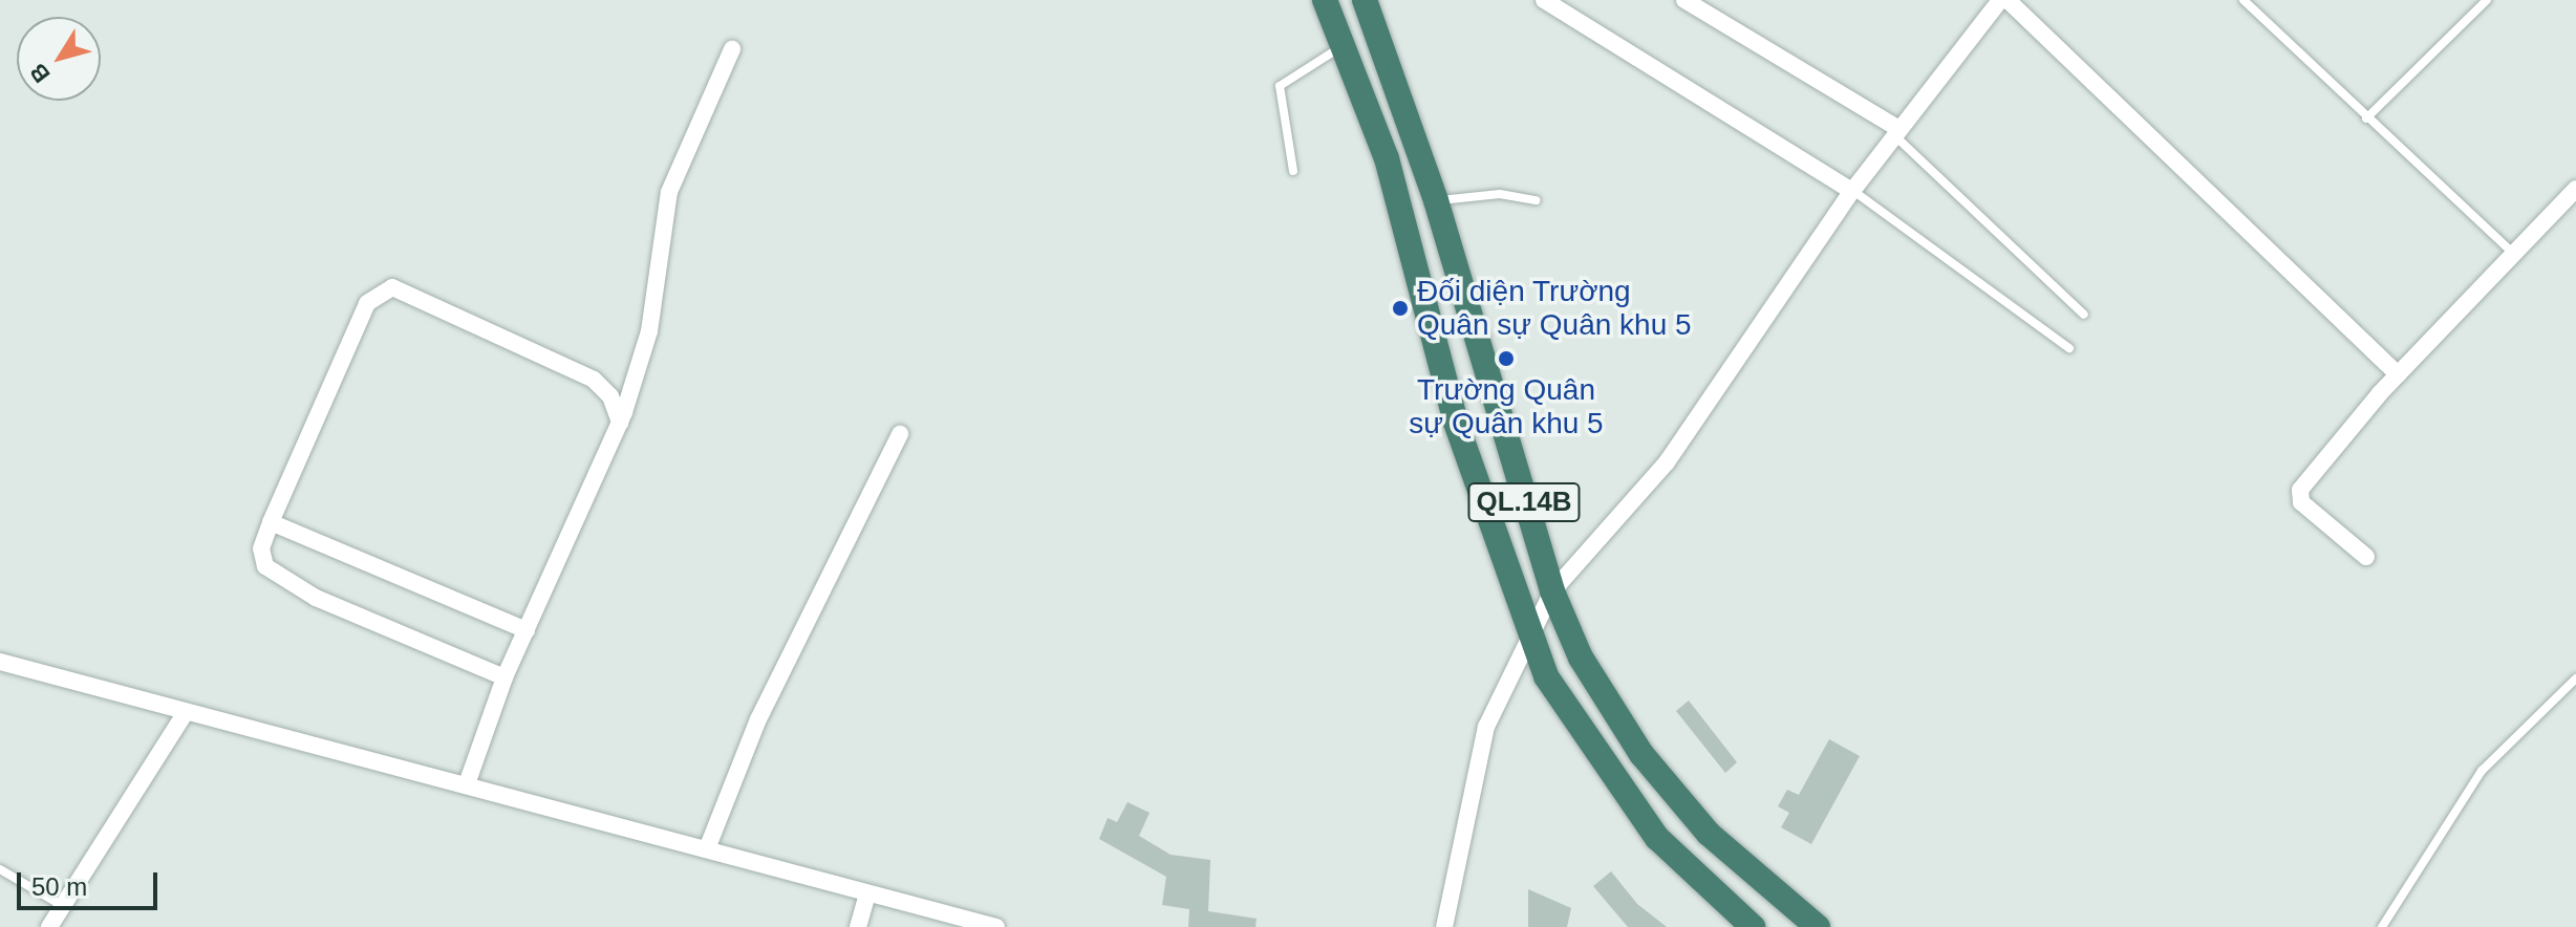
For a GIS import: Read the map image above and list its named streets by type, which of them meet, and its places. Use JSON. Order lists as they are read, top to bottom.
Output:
{
  "streets": {
    "highway": ["QL.14B"]
  },
  "places": ["Đối diện Trường Quân sự Quân khu 5", "Trường Quân sự Quân khu 5"],
  "scale_bar": "50 m",
  "north": "bottom left"
}
